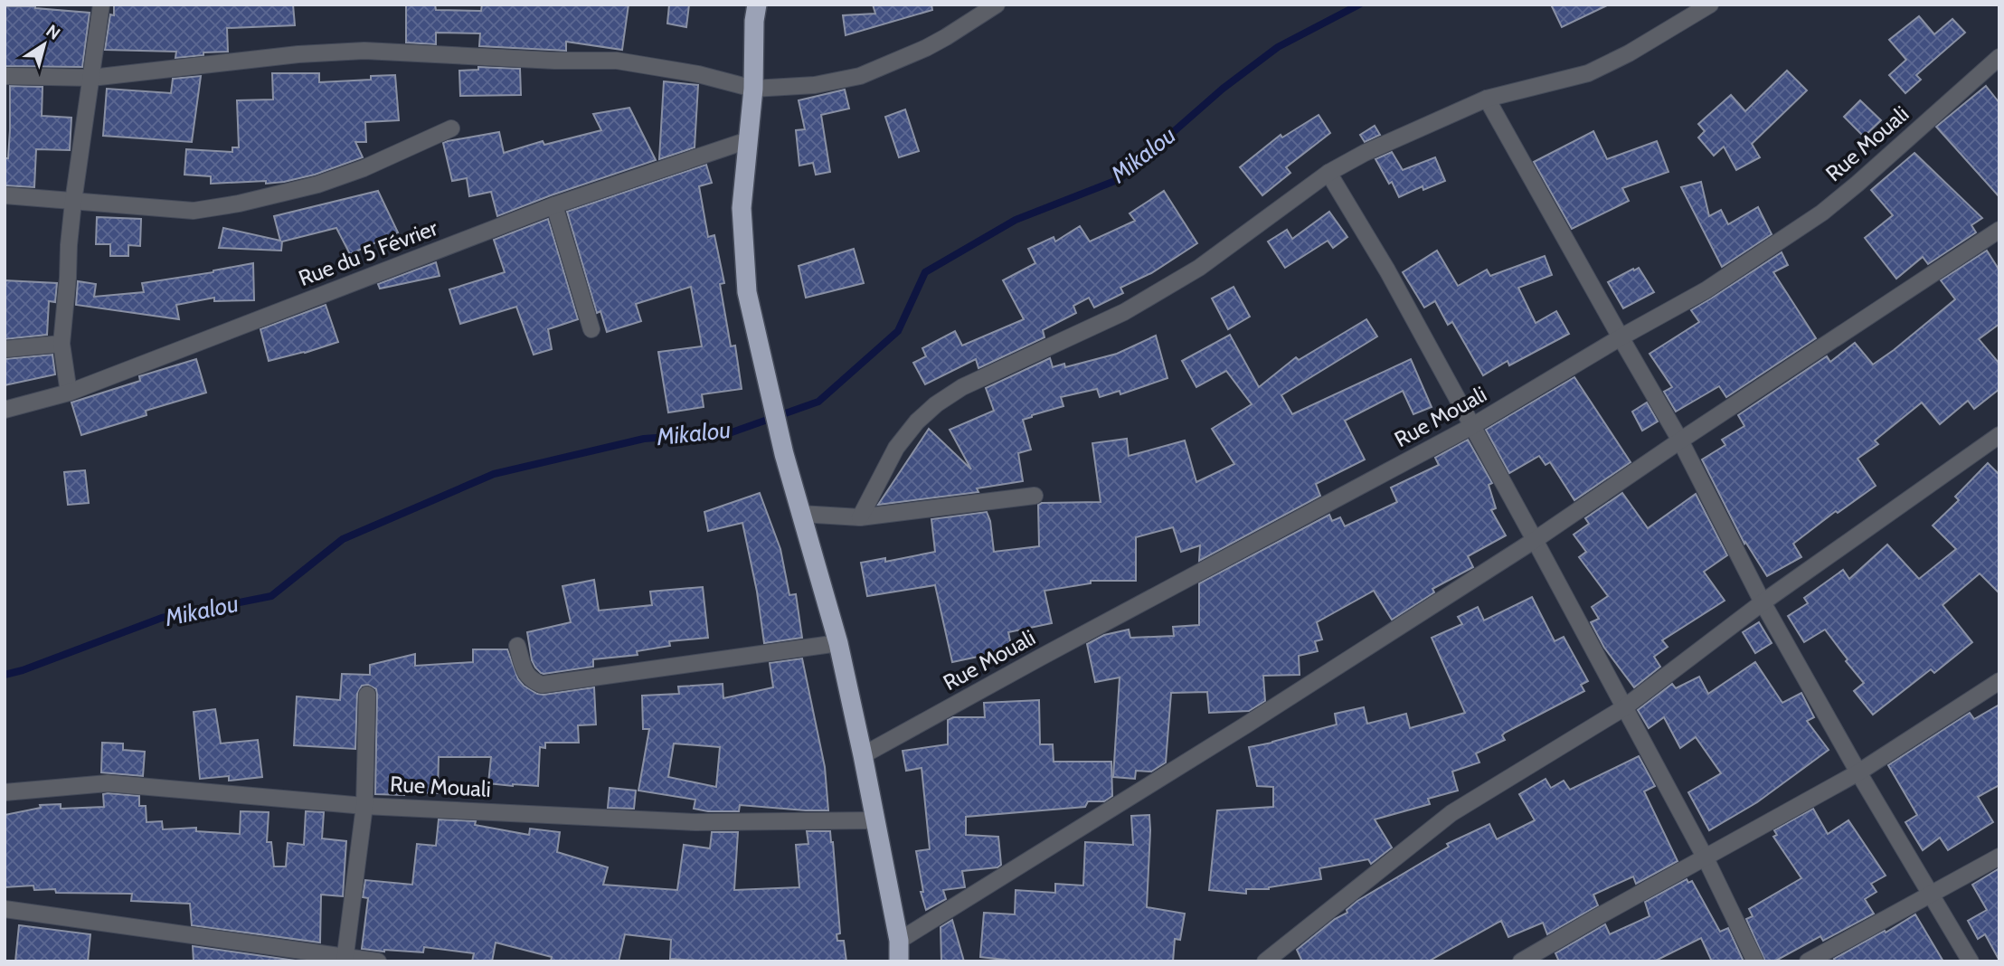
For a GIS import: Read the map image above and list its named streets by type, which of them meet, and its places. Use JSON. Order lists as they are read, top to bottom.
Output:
{
  "streets": {
    "street": ["Rue Mouali", "Rue du 5 Février"]
  },
  "water": ["Mikalou"],
  "north": "top right"
}
